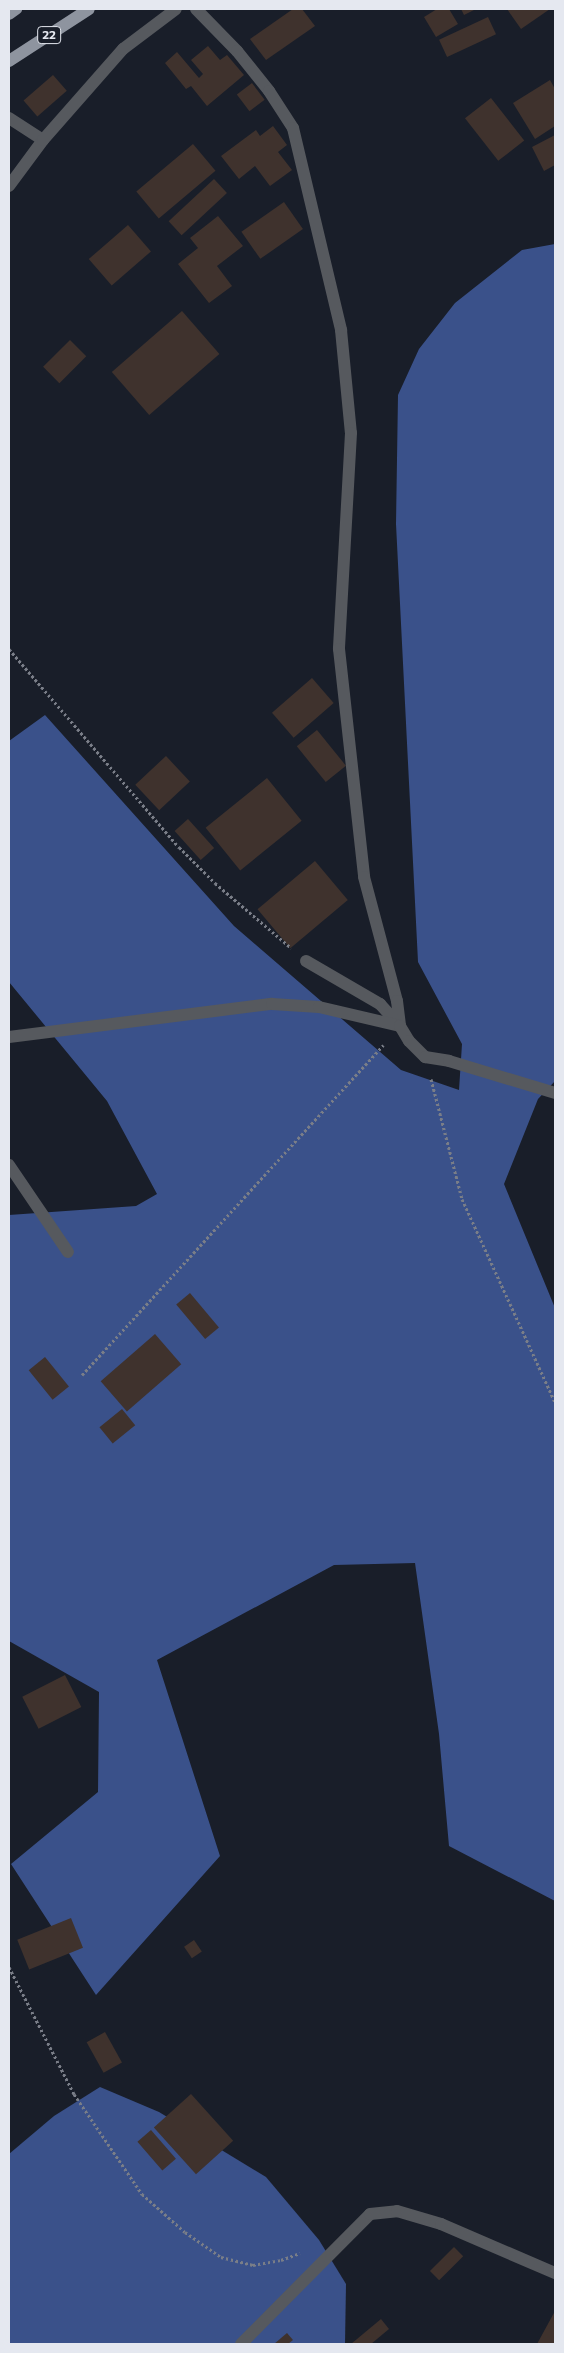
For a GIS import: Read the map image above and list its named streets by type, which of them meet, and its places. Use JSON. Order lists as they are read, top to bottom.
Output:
{
  "streets": {
    "main road": ["22"]
  }
}
